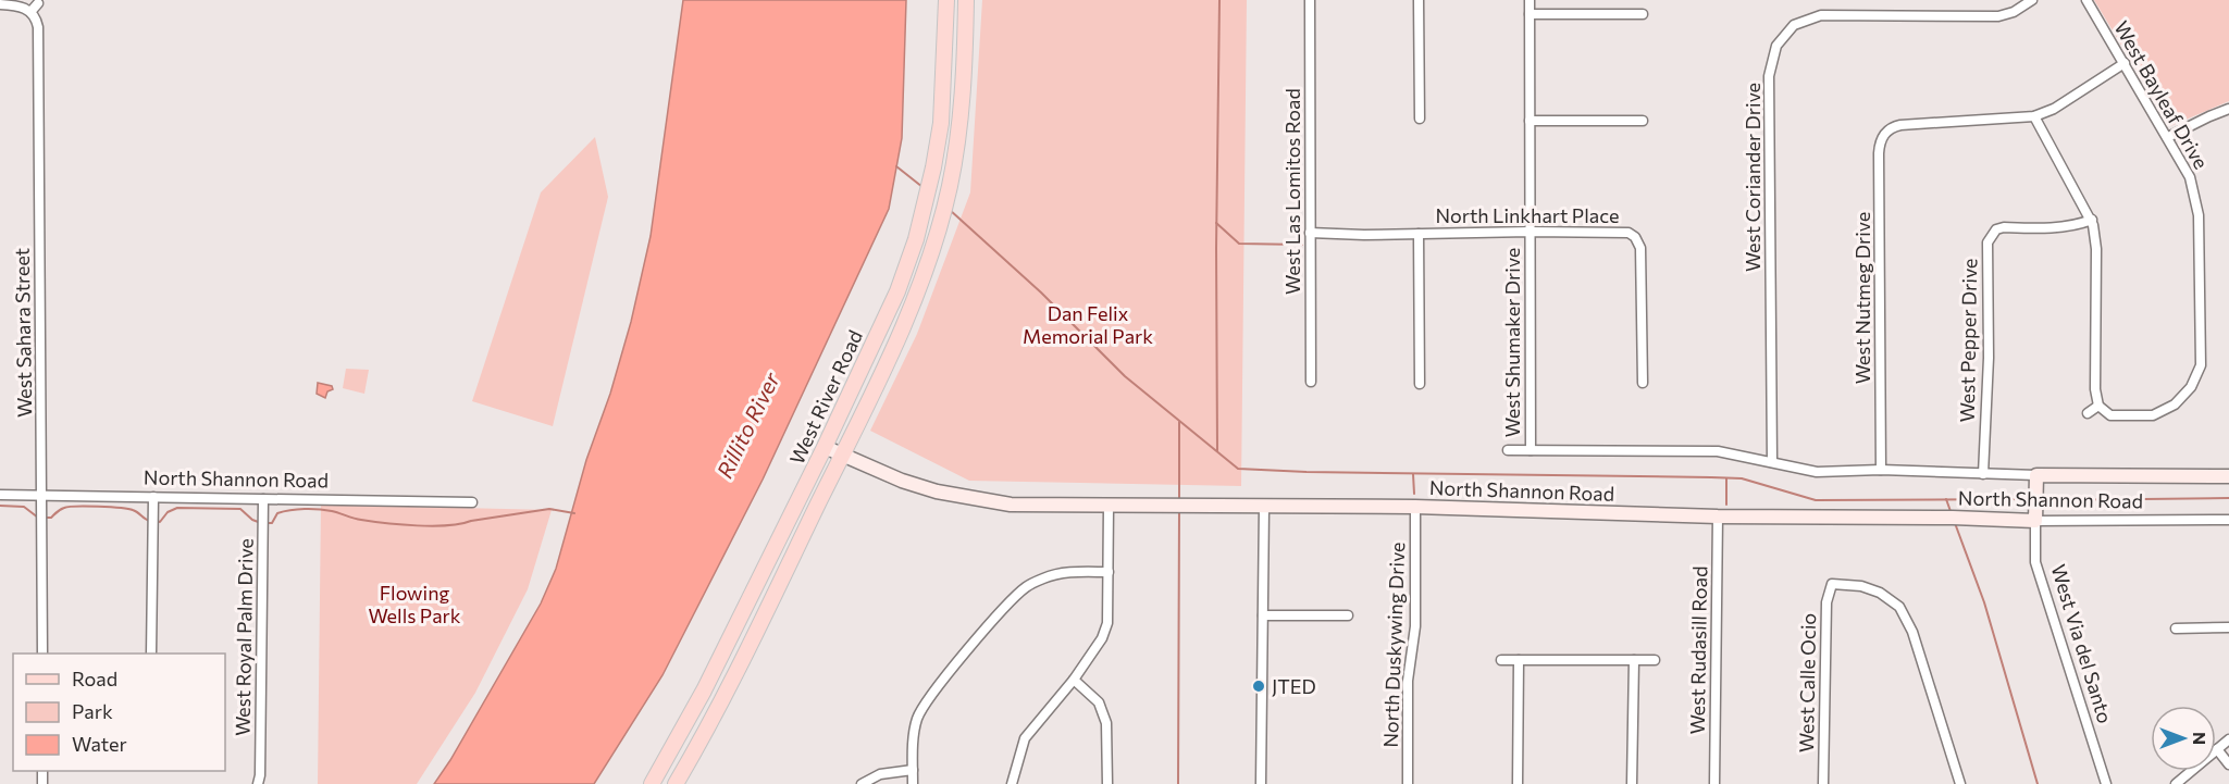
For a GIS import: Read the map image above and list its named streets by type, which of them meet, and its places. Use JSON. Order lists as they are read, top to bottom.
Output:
{
  "streets": {
    "main road": ["West River Road"],
    "street": [
      "West Bayleaf Drive",
      "West Coriander Drive",
      "West Las Lomitos Road",
      "North Linkhart Place",
      "West Nutmeg Drive",
      "West Sahara Street",
      "West Pepper Drive",
      "West Shumaker Drive",
      "North Shannon Road",
      "West Royal Palm Drive",
      "West Via del Santo",
      "North Duskywing Drive",
      "West Rudasill Road",
      "West Calle Ocio"
    ]
  },
  "crossings": [
    ["West Coriander Drive", "North Shannon Road"],
    ["West Las Lomitos Road", "North Linkhart Place"],
    ["North Linkhart Place", "West Shumaker Drive"],
    ["West Nutmeg Drive", "North Shannon Road"],
    ["West Sahara Street", "North Shannon Road"],
    ["West Pepper Drive", "North Shannon Road"],
    ["West Shumaker Drive", "North Shannon Road"],
    ["West River Road", "North Shannon Road"],
    ["North Shannon Road", "West Royal Palm Drive"],
    ["North Shannon Road", "West Via del Santo"],
    ["North Shannon Road", "North Duskywing Drive"],
    ["North Shannon Road", "West Rudasill Road"]
  ],
  "water": ["Rillito River"],
  "parks": ["Dan Felix Memorial Park", "Flowing Wells Park"],
  "places": ["JTED"],
  "legend": ["Road", "Park", "Water"],
  "north": "right"
}
